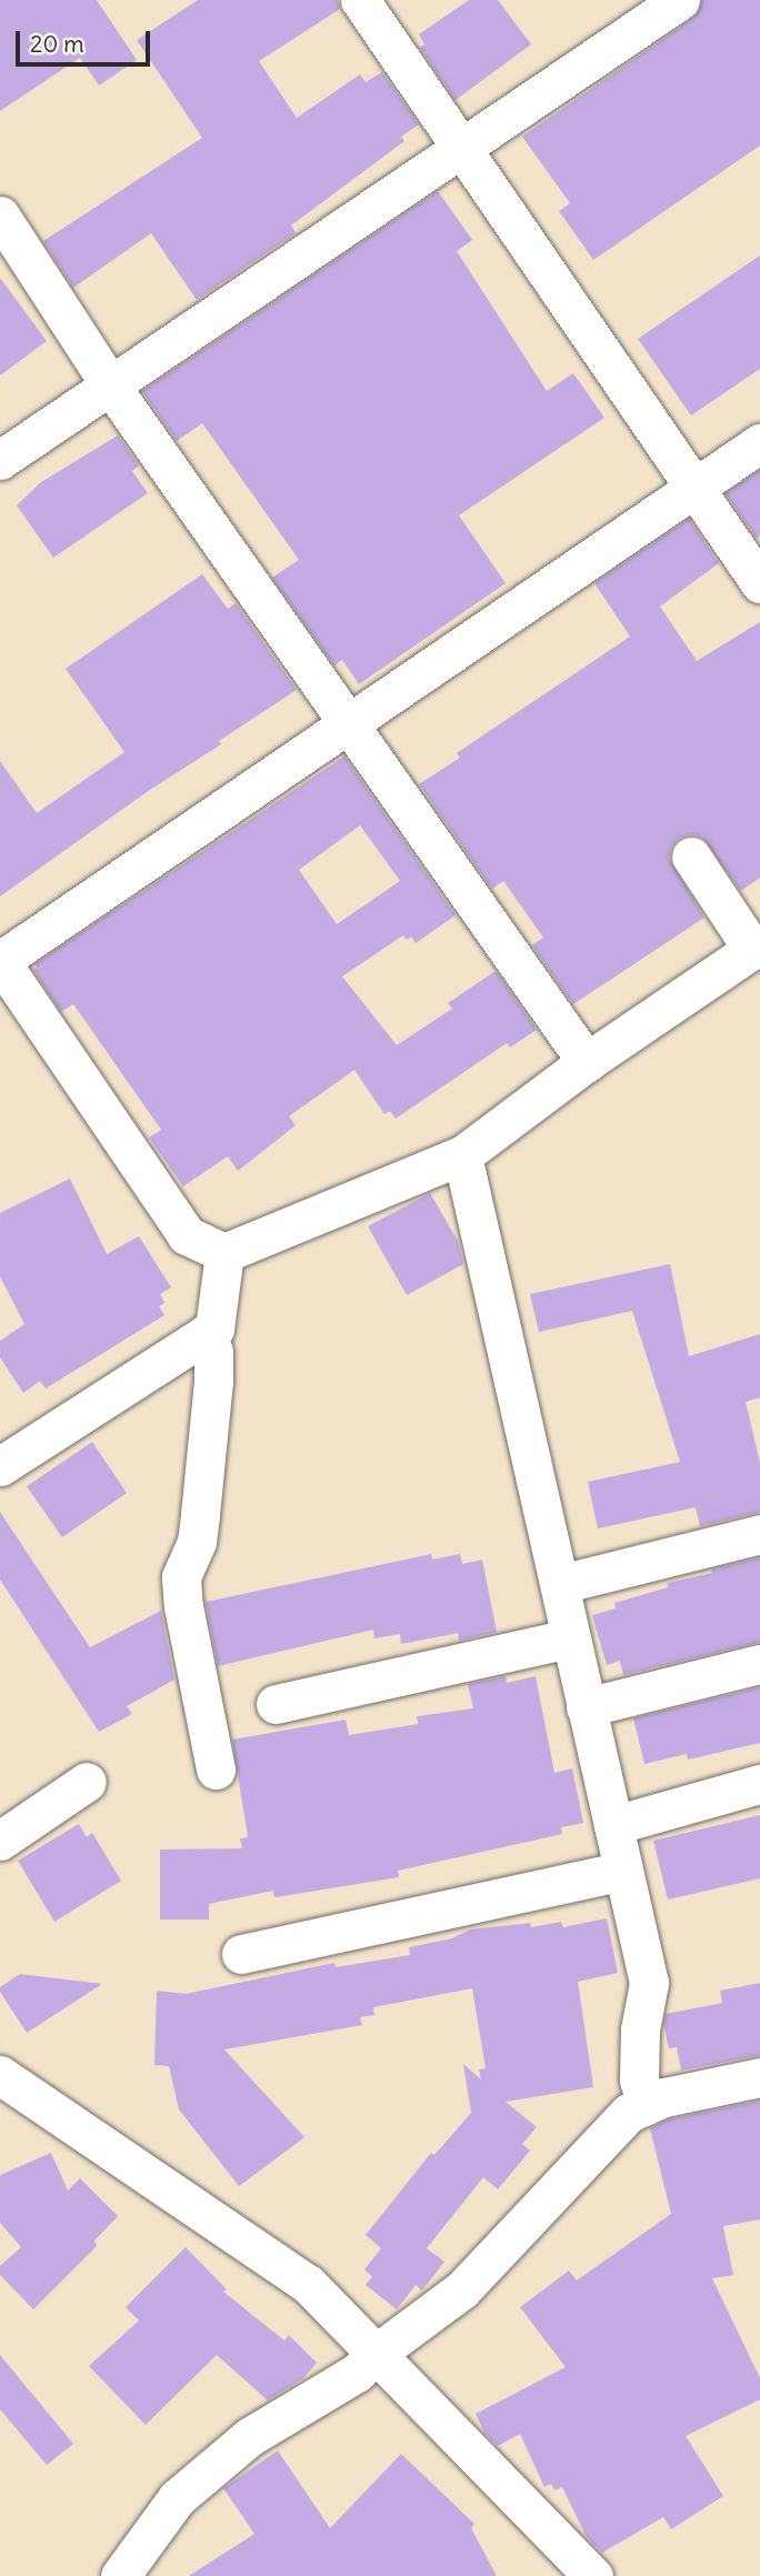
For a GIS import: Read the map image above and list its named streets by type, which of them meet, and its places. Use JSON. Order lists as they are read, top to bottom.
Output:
{
  "scale_bar": "20 m"
}
